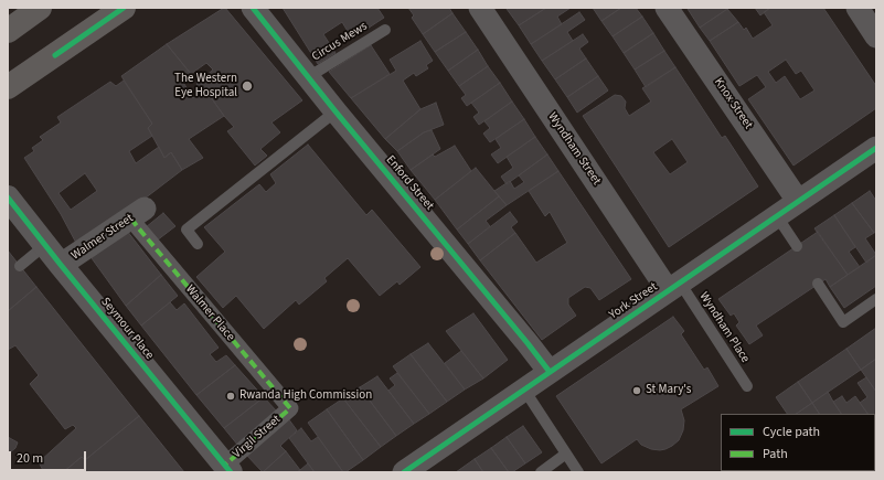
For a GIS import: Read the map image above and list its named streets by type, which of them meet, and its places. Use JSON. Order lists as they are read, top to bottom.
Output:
{
  "streets": {
    "street": [
      "Knox Street",
      "Wyndham Street",
      "Enford Street",
      "Walmer Street",
      "York Street",
      "Walmer Place",
      "Seymour Place",
      "Virgil Street"
    ],
    "lane": ["Circus Mews", "Wyndham Place"]
  },
  "crossings": [
    ["Circus Mews", "Enford Street"],
    ["Knox Street", "York Street"],
    ["Wyndham Street", "York Street"],
    ["Wyndham Street", "Wyndham Place"],
    ["Enford Street", "York Street"],
    ["Walmer Street", "Walmer Place"],
    ["Walmer Street", "Seymour Place"],
    ["York Street", "Wyndham Place"],
    ["Walmer Place", "Virgil Street"],
    ["Seymour Place", "Virgil Street"]
  ],
  "places": ["The Western Eye Hospital", "St Mary's", "Rwanda High Commission"],
  "legend": ["Cycle path", "Path"],
  "scale_bar": "20 m"
}
